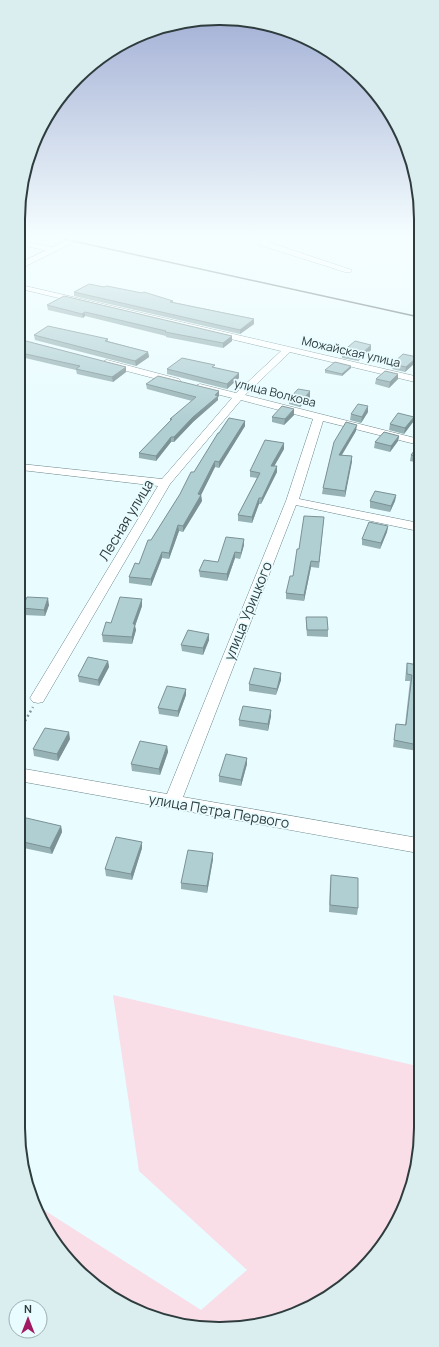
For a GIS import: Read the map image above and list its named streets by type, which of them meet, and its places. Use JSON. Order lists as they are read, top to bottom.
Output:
{
  "streets": {
    "street": [
      "Можайская улица",
      "улица Волкова",
      "Лесная улица",
      "улица Урицкого",
      "улица Петра Первого"
    ]
  },
  "crossings": [
    ["Можайская улица", "Лесная улица"],
    ["улица Волкова", "Лесная улица"],
    ["улица Волкова", "улица Урицкого"],
    ["улица Урицкого", "улица Петра Первого"]
  ],
  "north": "top"
}
